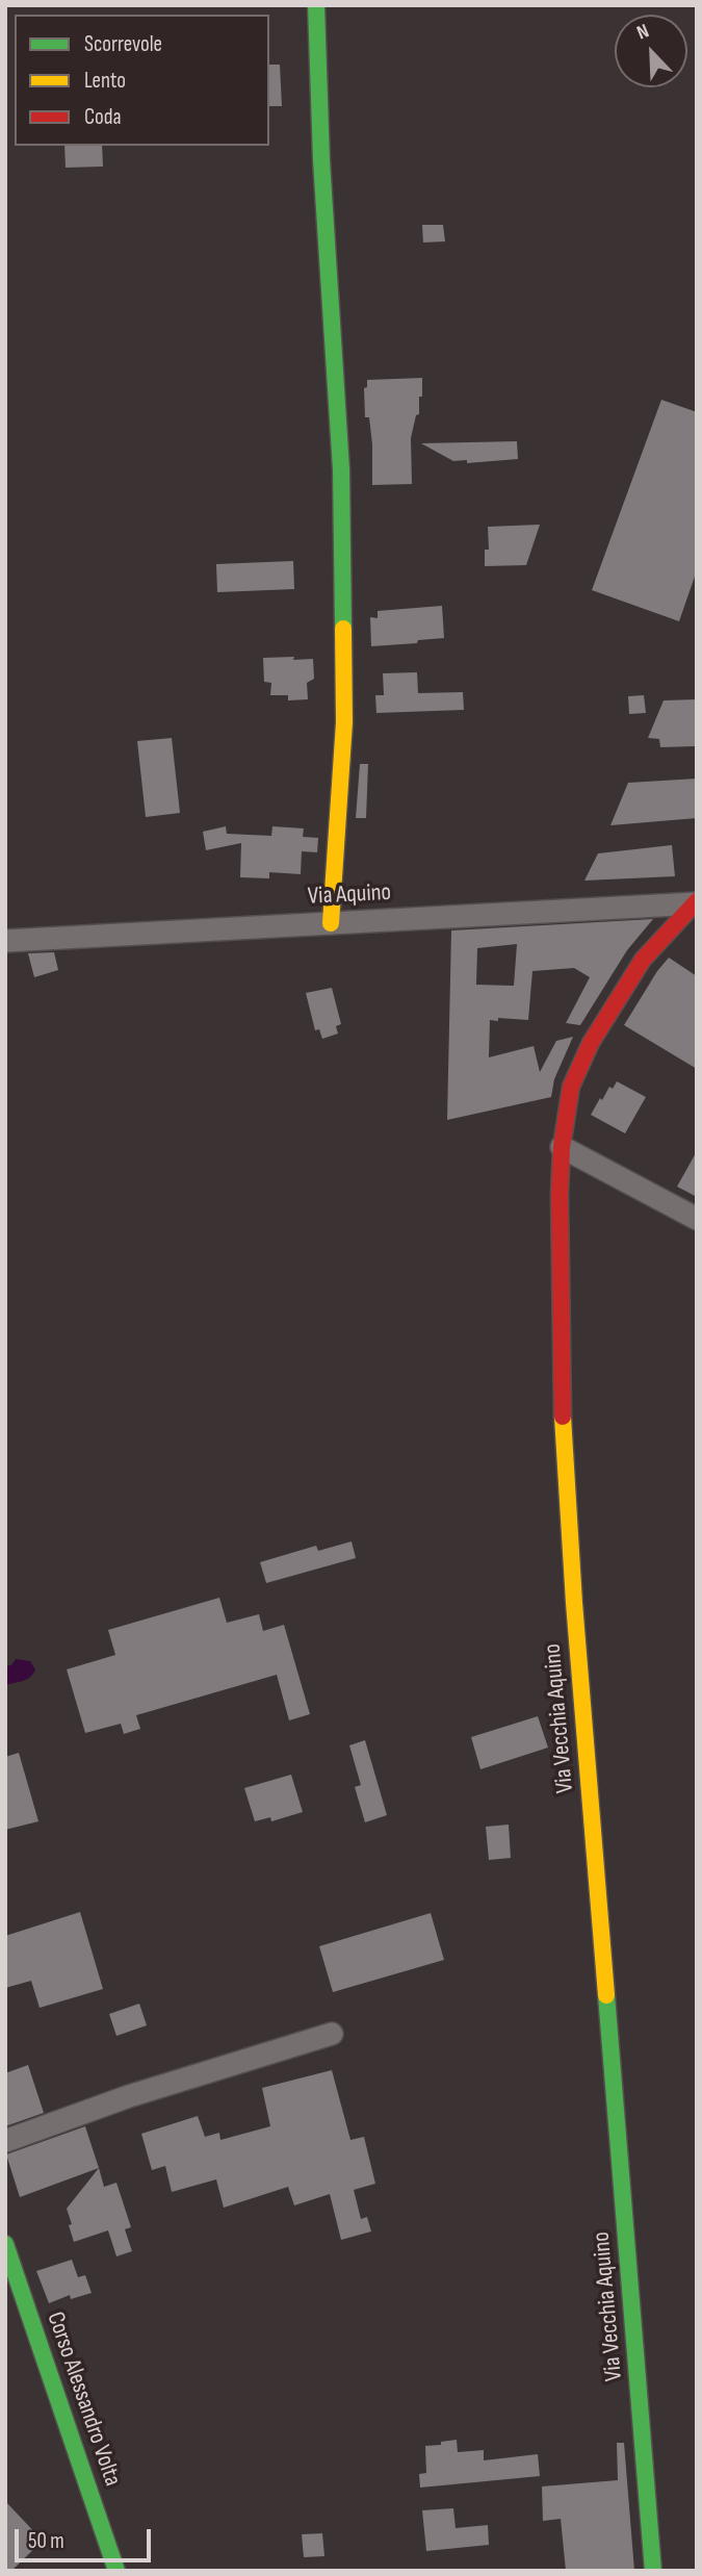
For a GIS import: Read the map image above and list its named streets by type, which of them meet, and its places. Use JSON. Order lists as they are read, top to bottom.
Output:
{
  "streets": {
    "street": ["Via Aquino", "Via Vecchia Aquino", "Corso Alessandro Volta"]
  },
  "crossings": [
    ["Via Aquino", "Via Vecchia Aquino"]
  ],
  "legend": ["Scorrevole", "Lento", "Coda"],
  "scale_bar": "50 m",
  "north": "top left"
}
